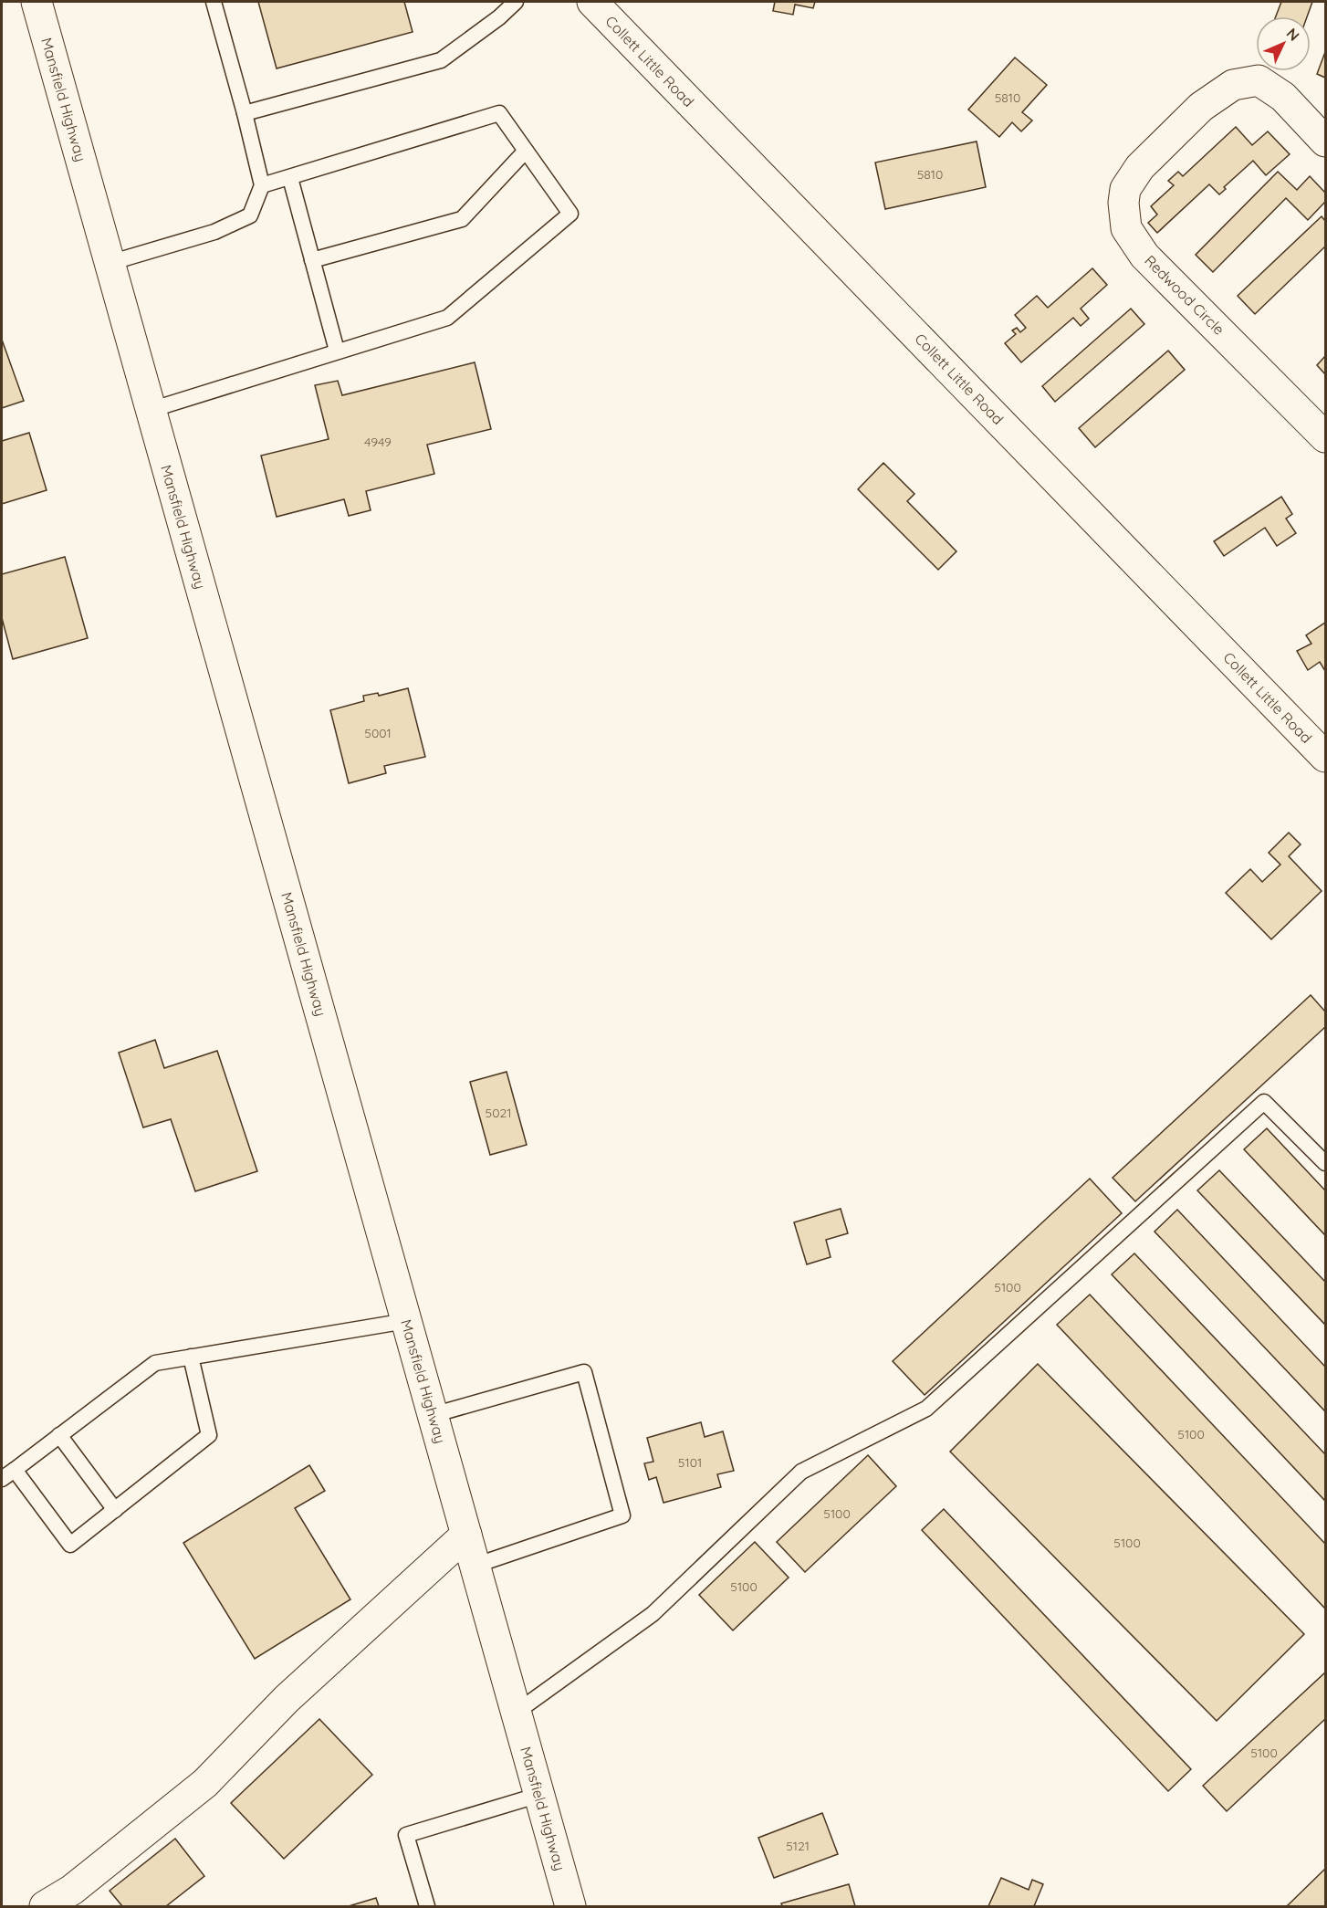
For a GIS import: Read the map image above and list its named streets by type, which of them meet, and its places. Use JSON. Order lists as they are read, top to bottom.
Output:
{
  "streets": {
    "street": ["Collett Little Road", "Mansfield Highway", "Redwood Circle"]
  },
  "house_numbers": [
    "5810",
    "5810",
    "4949",
    "5001",
    "5021",
    "5100",
    "5100",
    "5101",
    "5100",
    "5100",
    "5100",
    "5100",
    "5121"
  ],
  "north": "top right"
}
